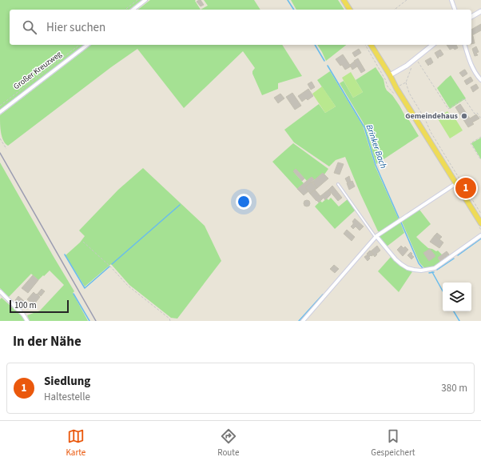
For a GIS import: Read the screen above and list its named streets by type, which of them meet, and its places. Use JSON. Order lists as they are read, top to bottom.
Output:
{
  "streets": {
    "path": ["Großer Kreuzweg"]
  },
  "water": ["Brinker Bach"],
  "places": ["Gemeindehaus"],
  "scale_bar": "100 m",
  "page": {
    "search": "Hier suchen",
    "pins": "1",
    "scale": "100 m",
    "heading": "In der Nähe",
    "list": [
      {
        "mark": "1",
        "name": "Siedlung",
        "note": "Haltestelle",
        "value": "380 m"
      }
    ],
    "nav": ["Karte", "Route", "Gespeichert"]
  }
}
